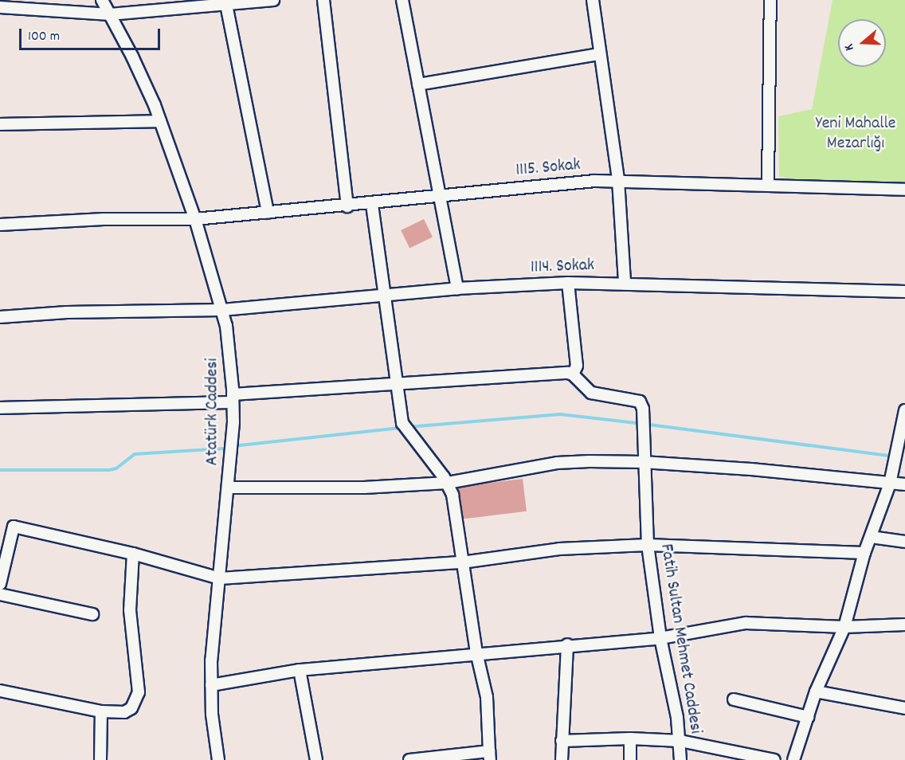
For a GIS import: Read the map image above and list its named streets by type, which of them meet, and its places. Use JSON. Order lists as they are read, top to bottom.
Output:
{
  "streets": {
    "street": [
      "1115. Sokak",
      "1114. Sokak",
      "Atatürk Caddesi",
      "Fatih Sultan Mehmet Caddesi"
    ]
  },
  "crossings": [
    ["1115. Sokak", "Atatürk Caddesi"],
    ["1114. Sokak", "Atatürk Caddesi"]
  ],
  "parks": ["Yeni Mahalle Mezarlığı"],
  "scale_bar": "100 m",
  "north": "left"
}
